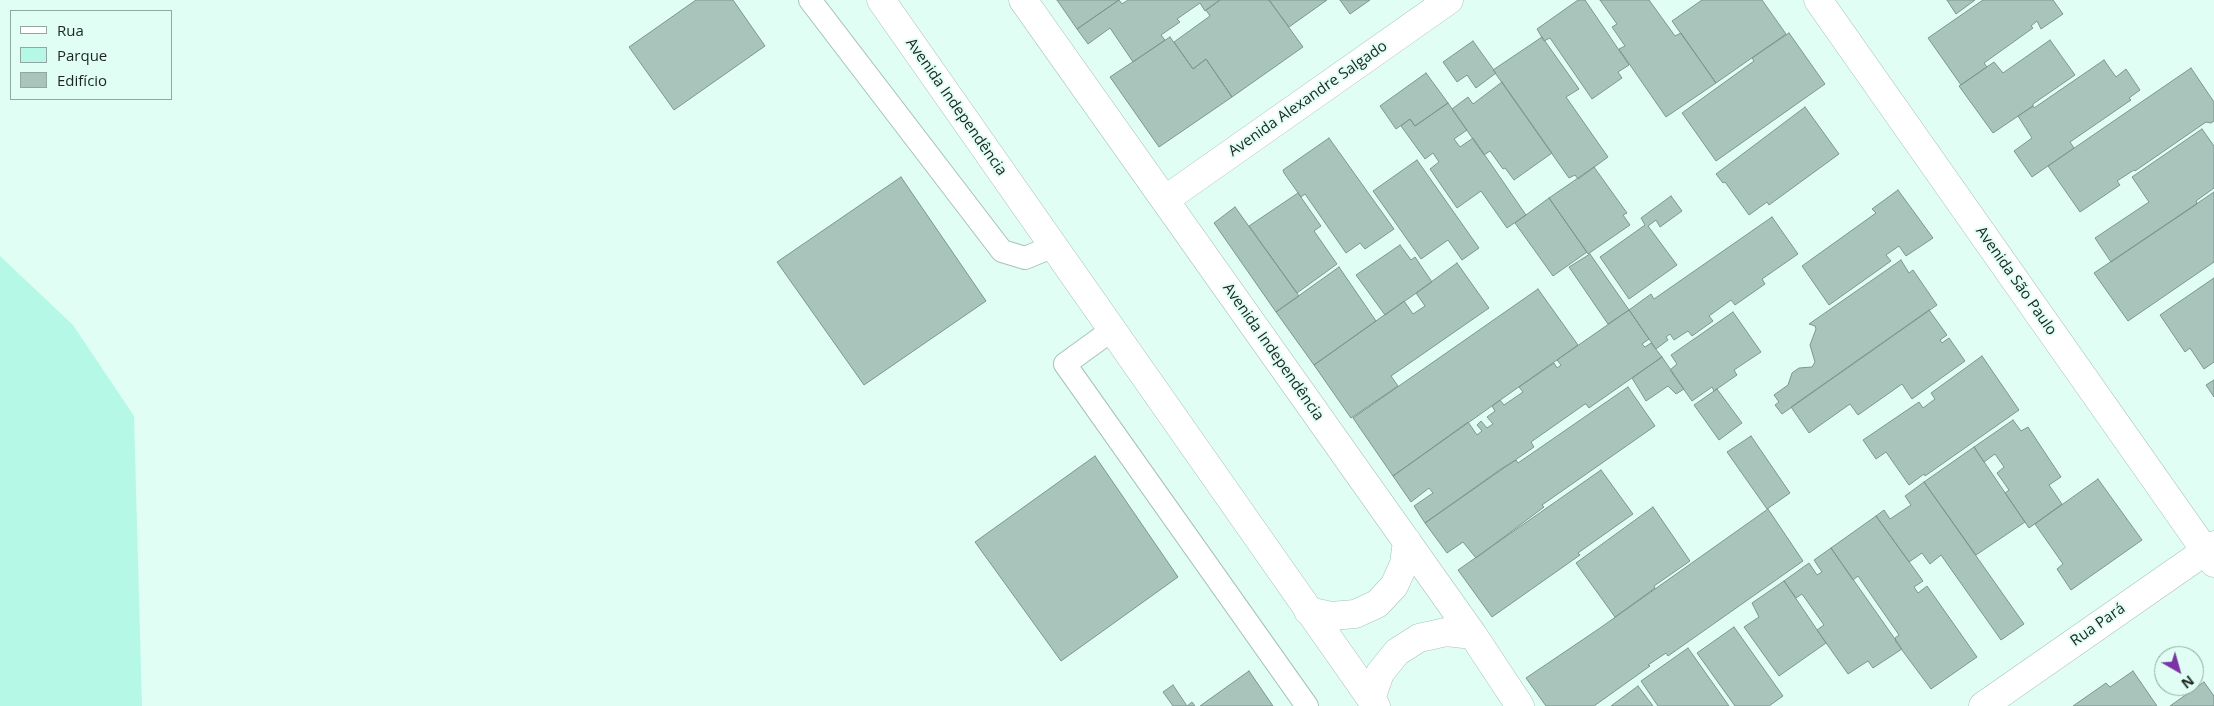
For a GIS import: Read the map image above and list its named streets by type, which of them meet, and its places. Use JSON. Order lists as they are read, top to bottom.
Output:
{
  "streets": {
    "main road": [
      "Avenida Alexandre Salgado",
      "Avenida Independência",
      "Avenida São Paulo",
      "Rua Pará"
    ]
  },
  "crossings": [
    ["Avenida Alexandre Salgado", "Avenida Independência"],
    ["Avenida São Paulo", "Rua Pará"]
  ],
  "legend": ["Rua", "Parque", "Edifício"],
  "north": "bottom right"
}
